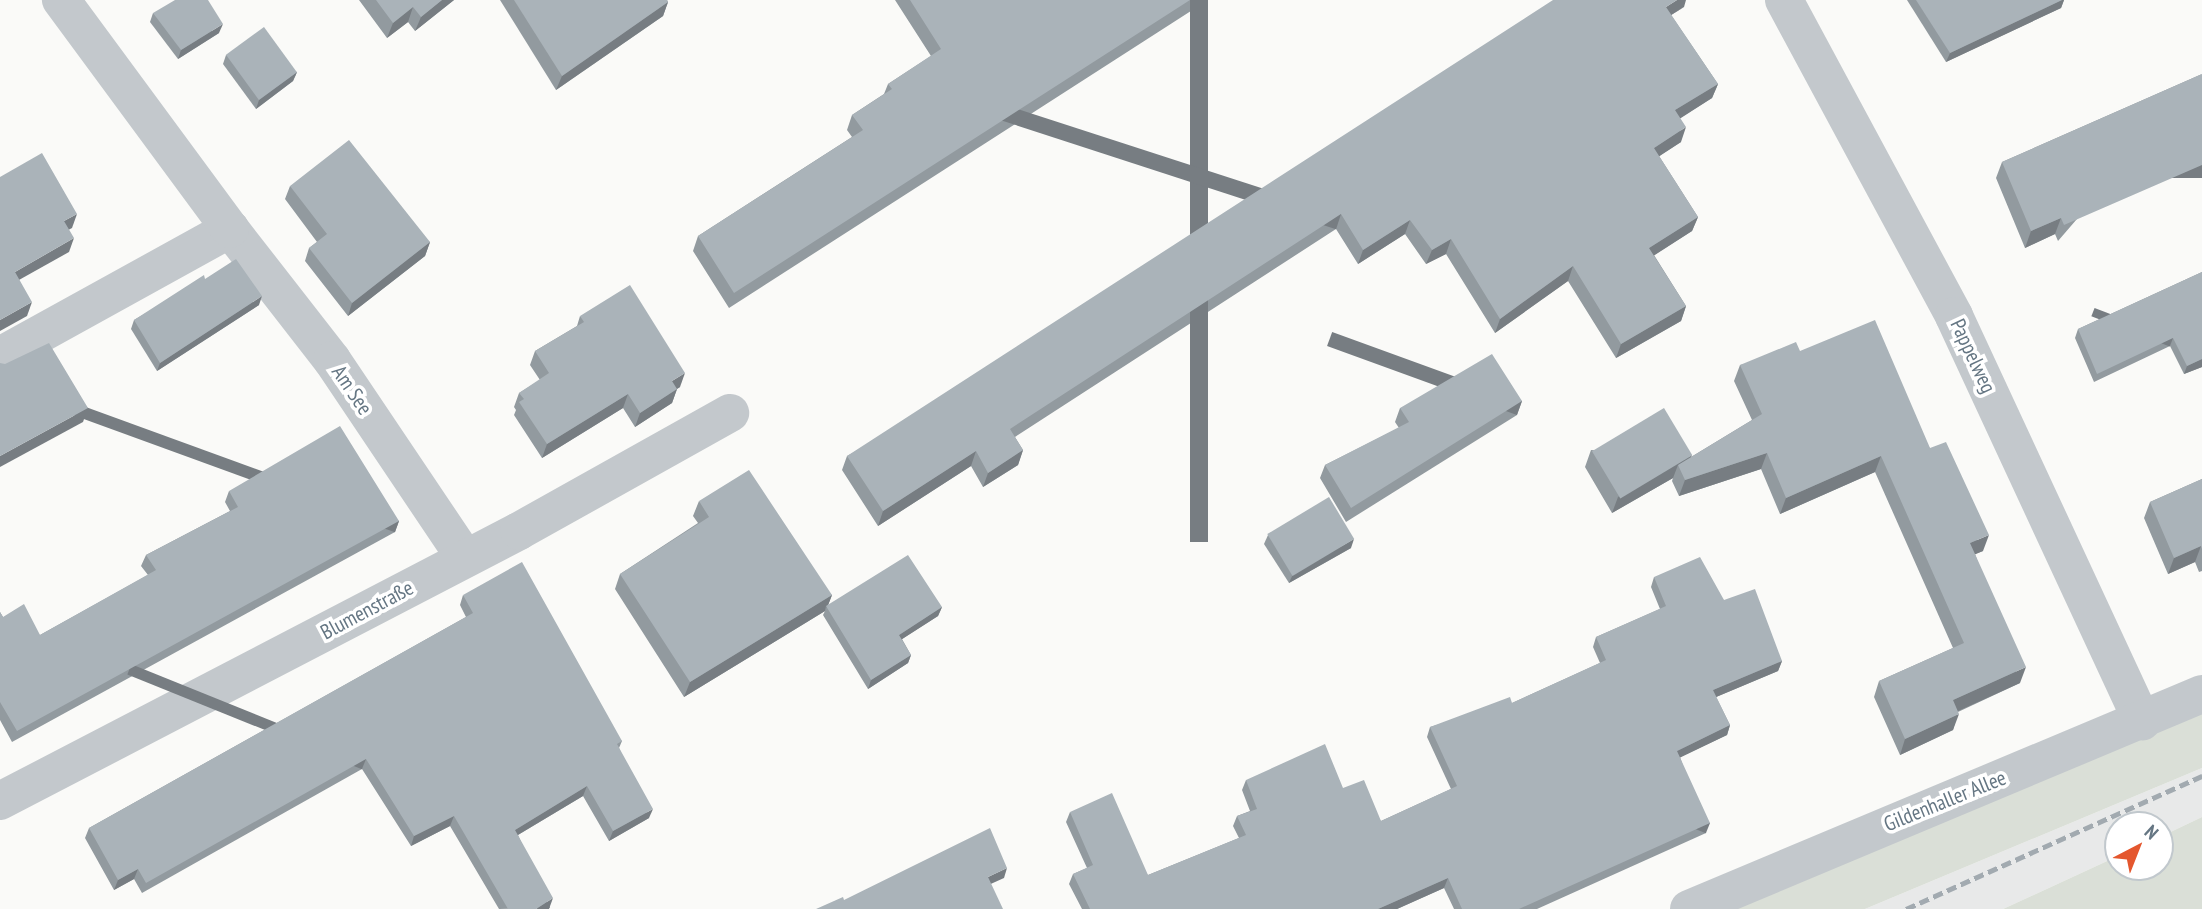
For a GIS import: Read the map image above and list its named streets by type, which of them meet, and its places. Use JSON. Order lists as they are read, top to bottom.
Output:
{
  "streets": {
    "street": [
      "Pappelweg",
      "Am See",
      "Blumenstraße",
      "Gildenhaller Allee"
    ]
  },
  "crossings": [
    ["Pappelweg", "Gildenhaller Allee"],
    ["Am See", "Blumenstraße"]
  ],
  "north": "top right"
}
